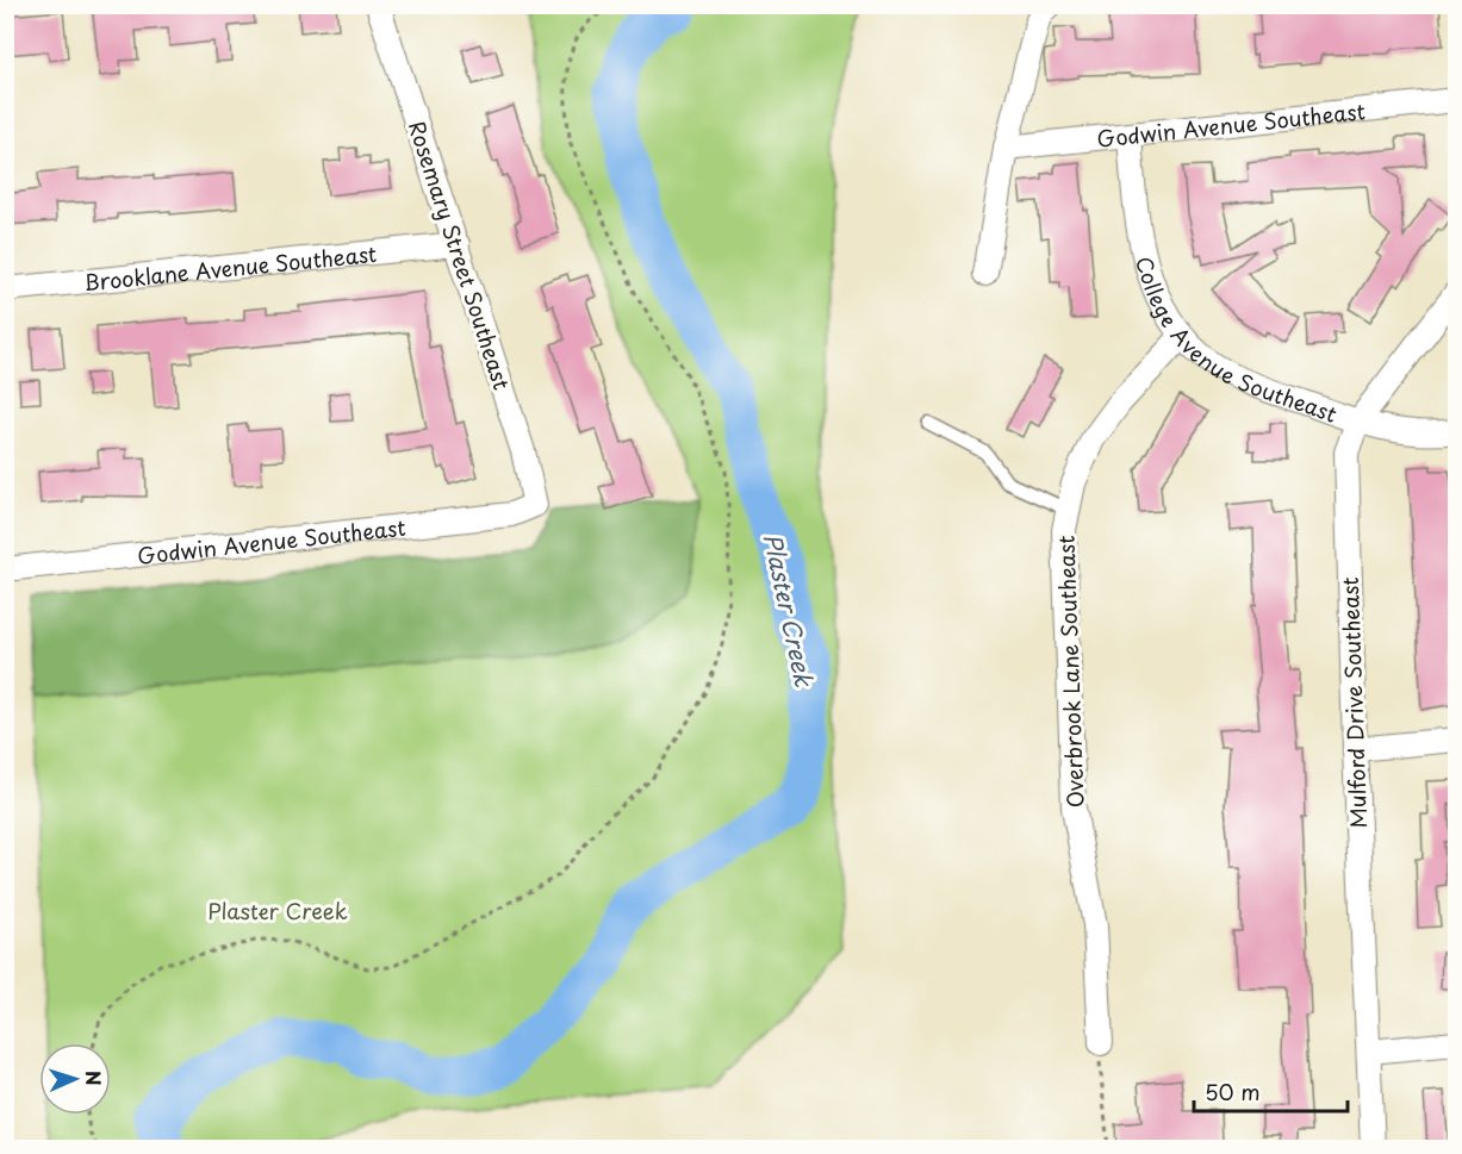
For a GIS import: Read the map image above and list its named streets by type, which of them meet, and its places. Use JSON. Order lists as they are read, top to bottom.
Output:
{
  "streets": {
    "street": [
      "Godwin Avenue Southeast",
      "Rosemary Street Southeast",
      "Brooklane Avenue Southeast",
      "College Avenue Southeast",
      "Overbrook Lane Southeast",
      "Mulford Drive Southeast"
    ]
  },
  "crossings": [
    ["Godwin Avenue Southeast", "Rosemary Street Southeast"],
    ["Godwin Avenue Southeast", "College Avenue Southeast"],
    ["Rosemary Street Southeast", "Brooklane Avenue Southeast"],
    ["College Avenue Southeast", "Overbrook Lane Southeast"],
    ["College Avenue Southeast", "Mulford Drive Southeast"]
  ],
  "water": ["Plaster Creek"],
  "parks": ["Plaster Creek"],
  "scale_bar": "50 m",
  "north": "right"
}
